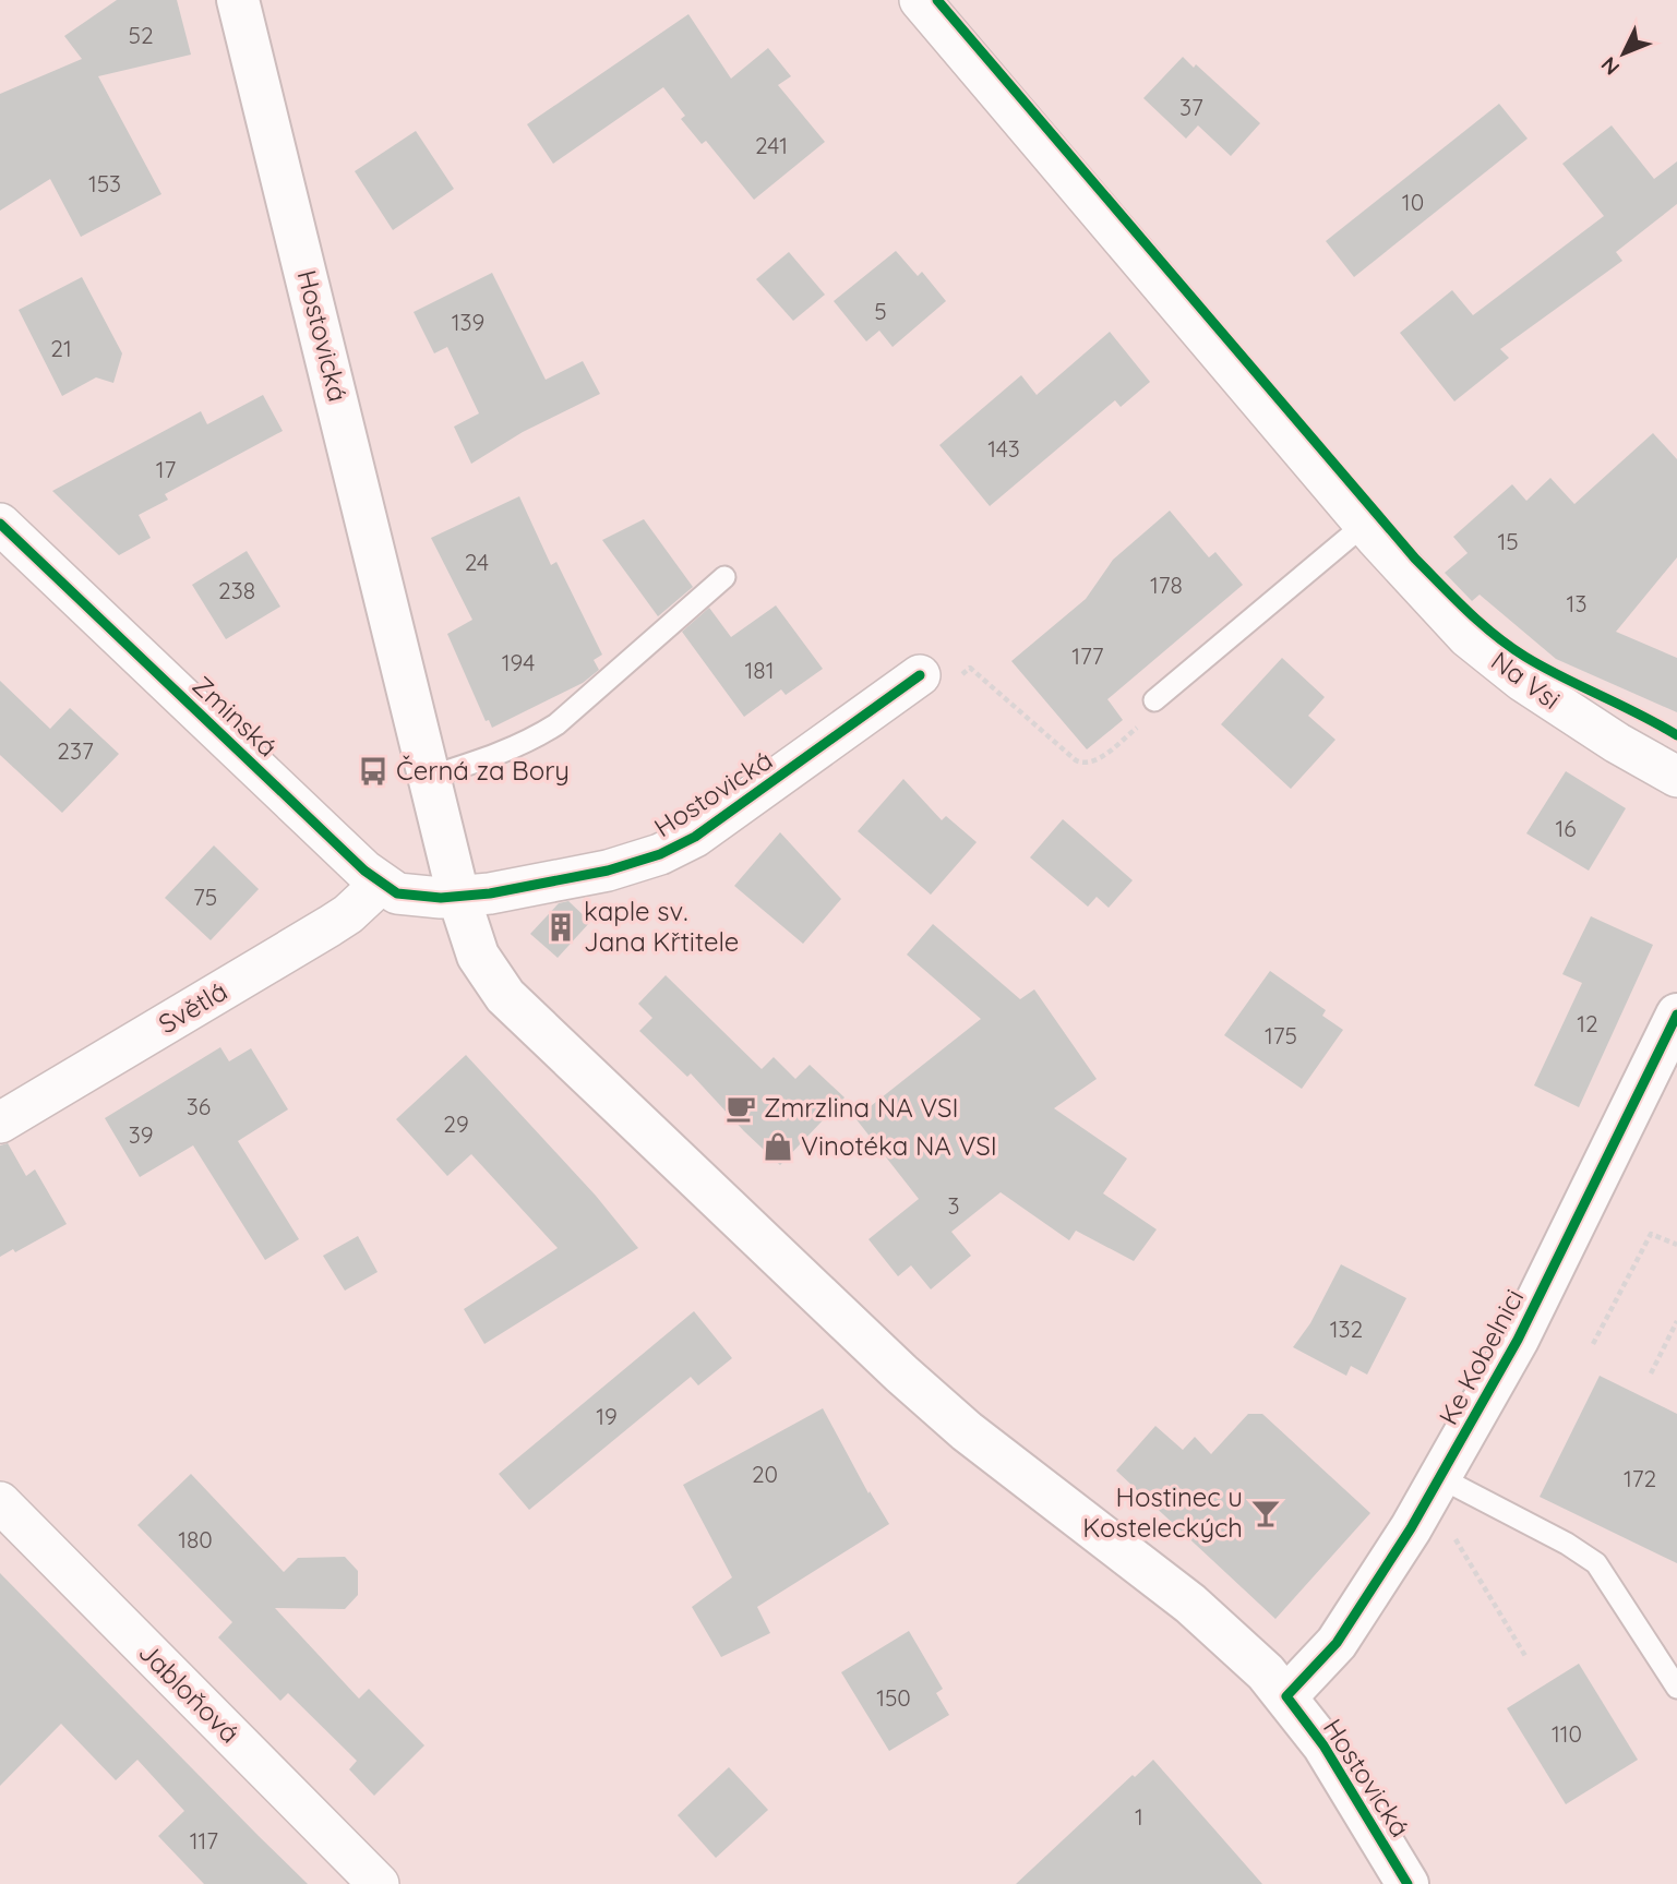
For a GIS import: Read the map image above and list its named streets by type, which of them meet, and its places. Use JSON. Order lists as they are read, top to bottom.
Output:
{
  "streets": {
    "main road": ["Hostovická", "Ke Kobelnici"],
    "street": [
      "Na Vsi",
      "Zminská",
      "Světlá",
      "Jabloňová"
    ]
  },
  "crossings": [
    ["Hostovická", "Zminská"],
    ["Hostovická", "Ke Kobelnici"],
    ["Zminská", "Světlá"]
  ],
  "places": {
    "bus stop": ["Černá za Bory"],
    "building": ["kaple sv. Jana Křtitele"],
    "cafe": ["Zmrzlina NA VSI"],
    "shop": ["Vinotéka NA VSI"],
    "bar": ["Hostinec u Kosteleckých"]
  },
  "house_numbers": [
    "52",
    "37",
    "241",
    "153",
    "10",
    "5",
    "139",
    "21",
    "143",
    "17",
    "15",
    "24",
    "178",
    "238",
    "13",
    "177",
    "194",
    "181",
    "237",
    "16",
    "75",
    "12",
    "175",
    "36",
    "29",
    "39",
    "3",
    "132",
    "19",
    "20",
    "172",
    "180",
    "150",
    "110",
    "1",
    "117"
  ],
  "north": "bottom left"
}
